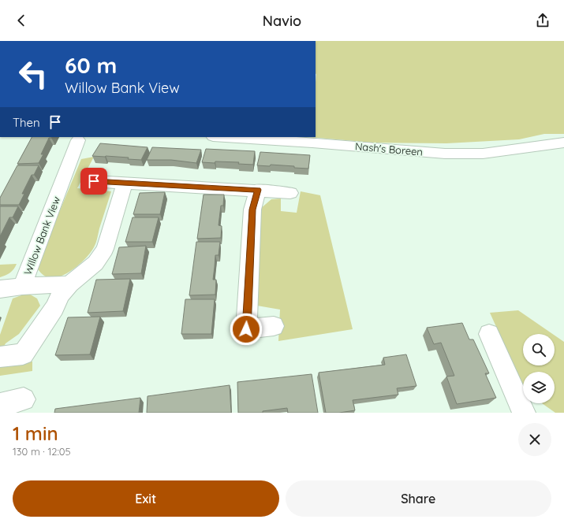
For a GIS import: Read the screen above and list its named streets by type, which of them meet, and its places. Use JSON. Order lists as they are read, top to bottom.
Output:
{
  "streets": {
    "street": ["Nash's Boreen", "Willow Bank View"]
  },
  "page": {
    "header": "Navio",
    "turn": ["60 m", "Willow Bank View"],
    "then": "Then",
    "heading": ["1 min", "130 m · 12:05"],
    "buttons": ["Exit", "Share"]
  }
}
